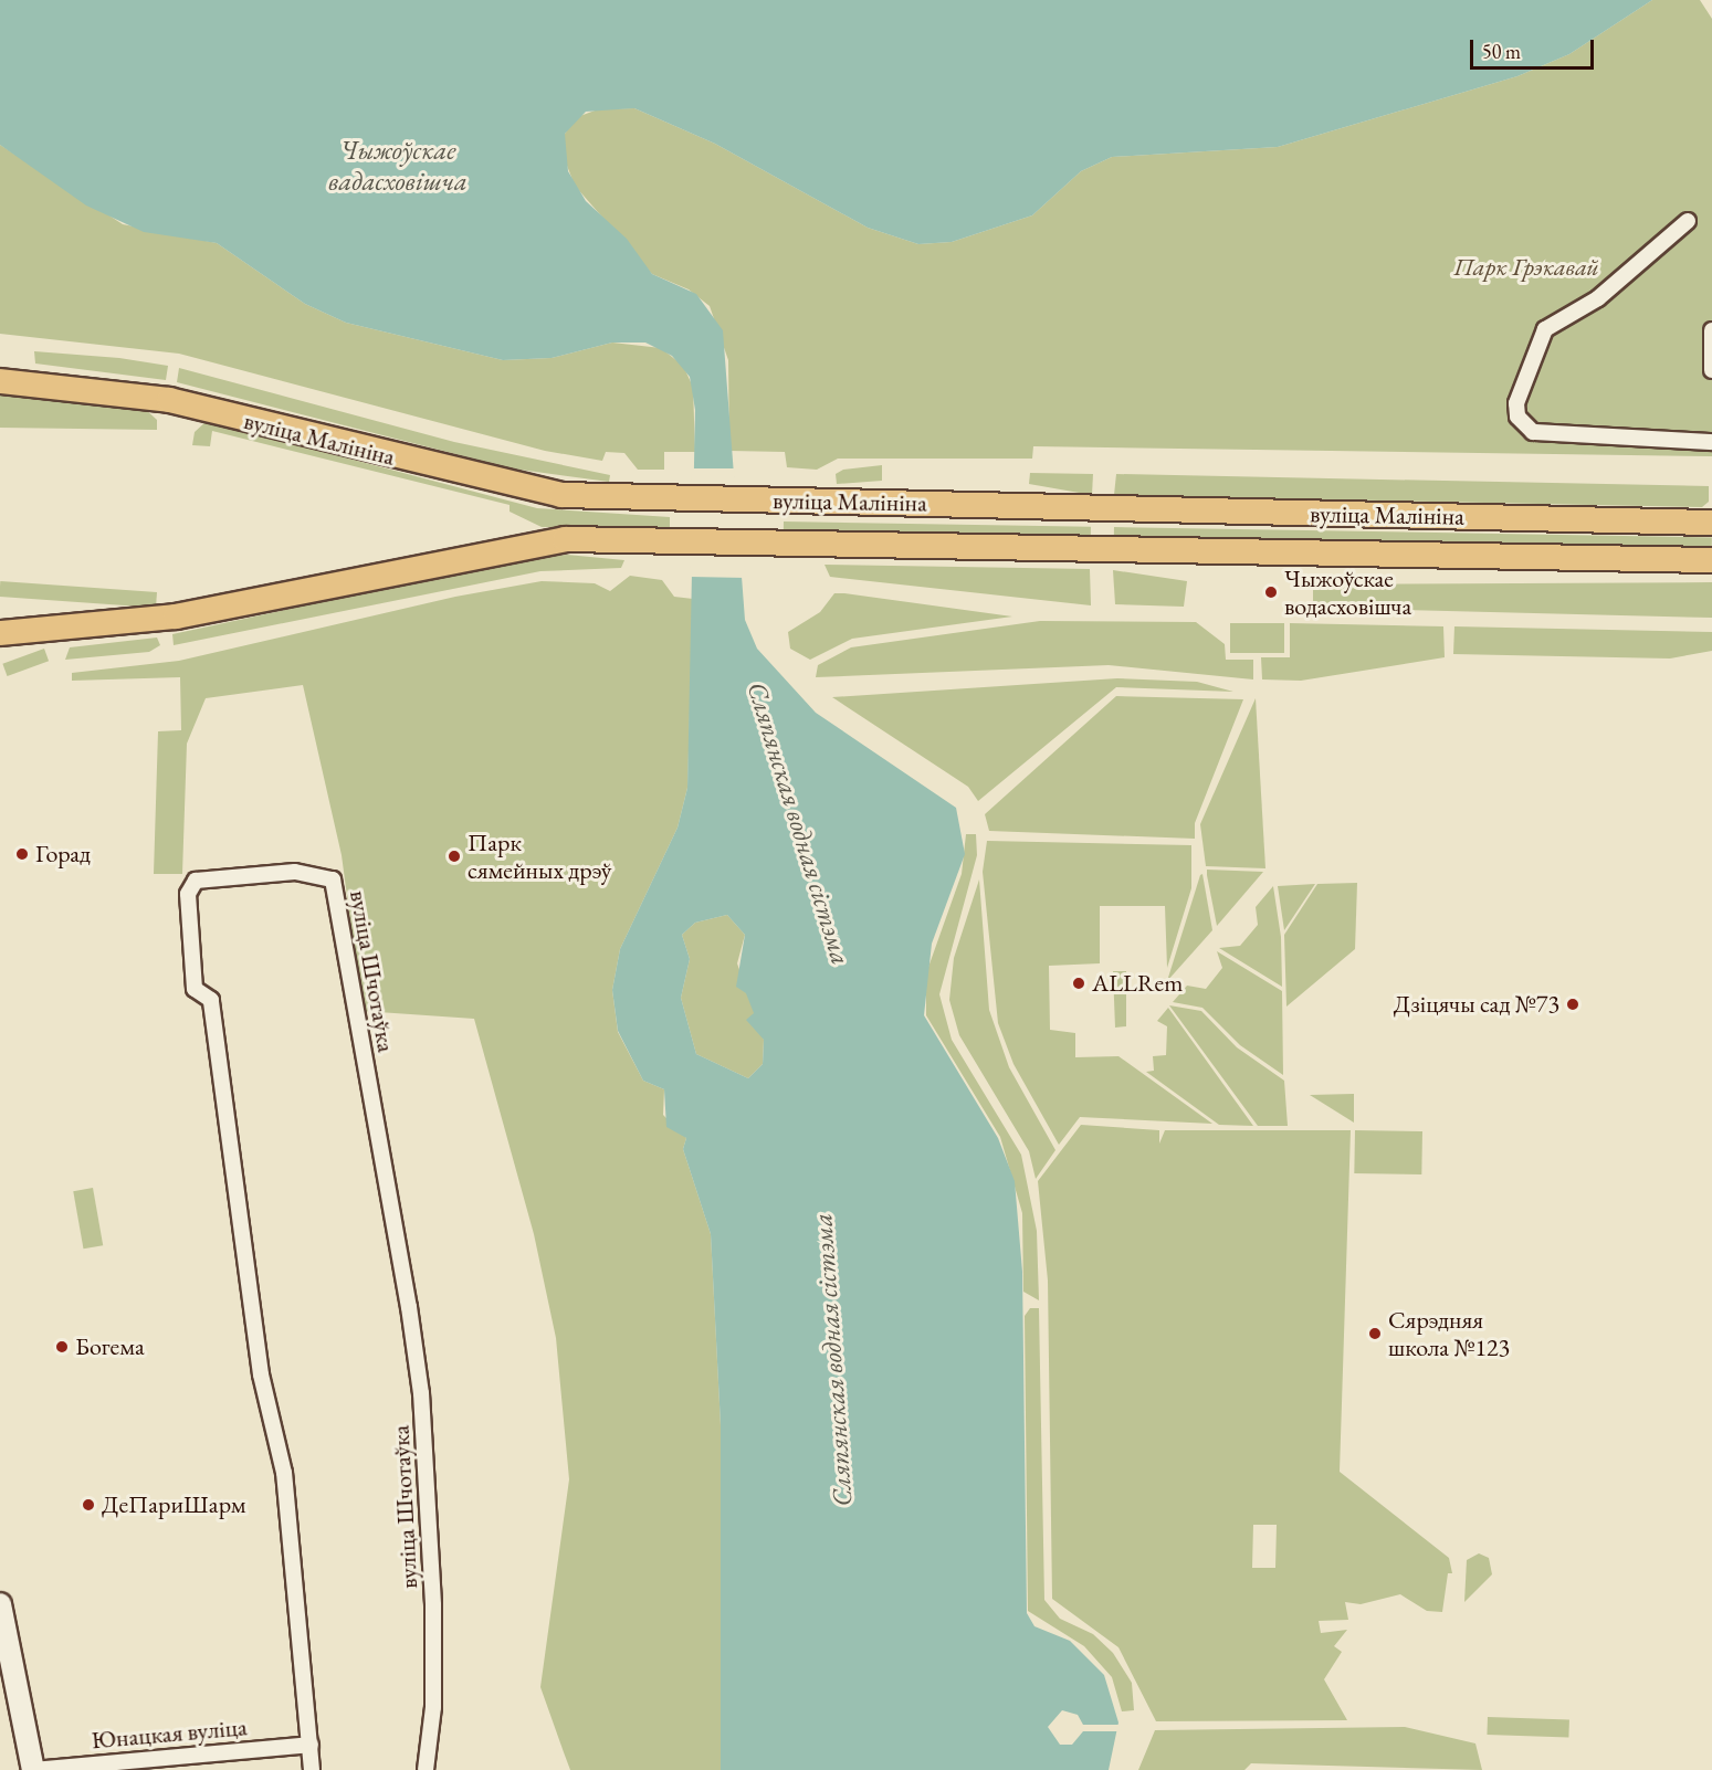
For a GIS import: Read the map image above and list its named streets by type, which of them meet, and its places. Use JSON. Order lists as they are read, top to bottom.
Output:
{
  "streets": {
    "main road": ["вуліца Малініна"],
    "street": ["вуліца Шчотаўка", "Юнацкая вуліца"]
  },
  "crossings": [
    ["вуліца Шчотаўка", "Юнацкая вуліца"]
  ],
  "water": ["Чыжоўскае вадасховішча", "Сляпянская водная сістэма"],
  "parks": ["Парк Грэкавай"],
  "places": [
    "Чыжоўскае водасховішча",
    "Горад",
    "Парк сямейных дрэў",
    "ALLRem",
    "Дзіцячы сад №73",
    "Сярэдняя школа №123",
    "Богема",
    "ДеПариШарм"
  ],
  "scale_bar": "50 m"
}
